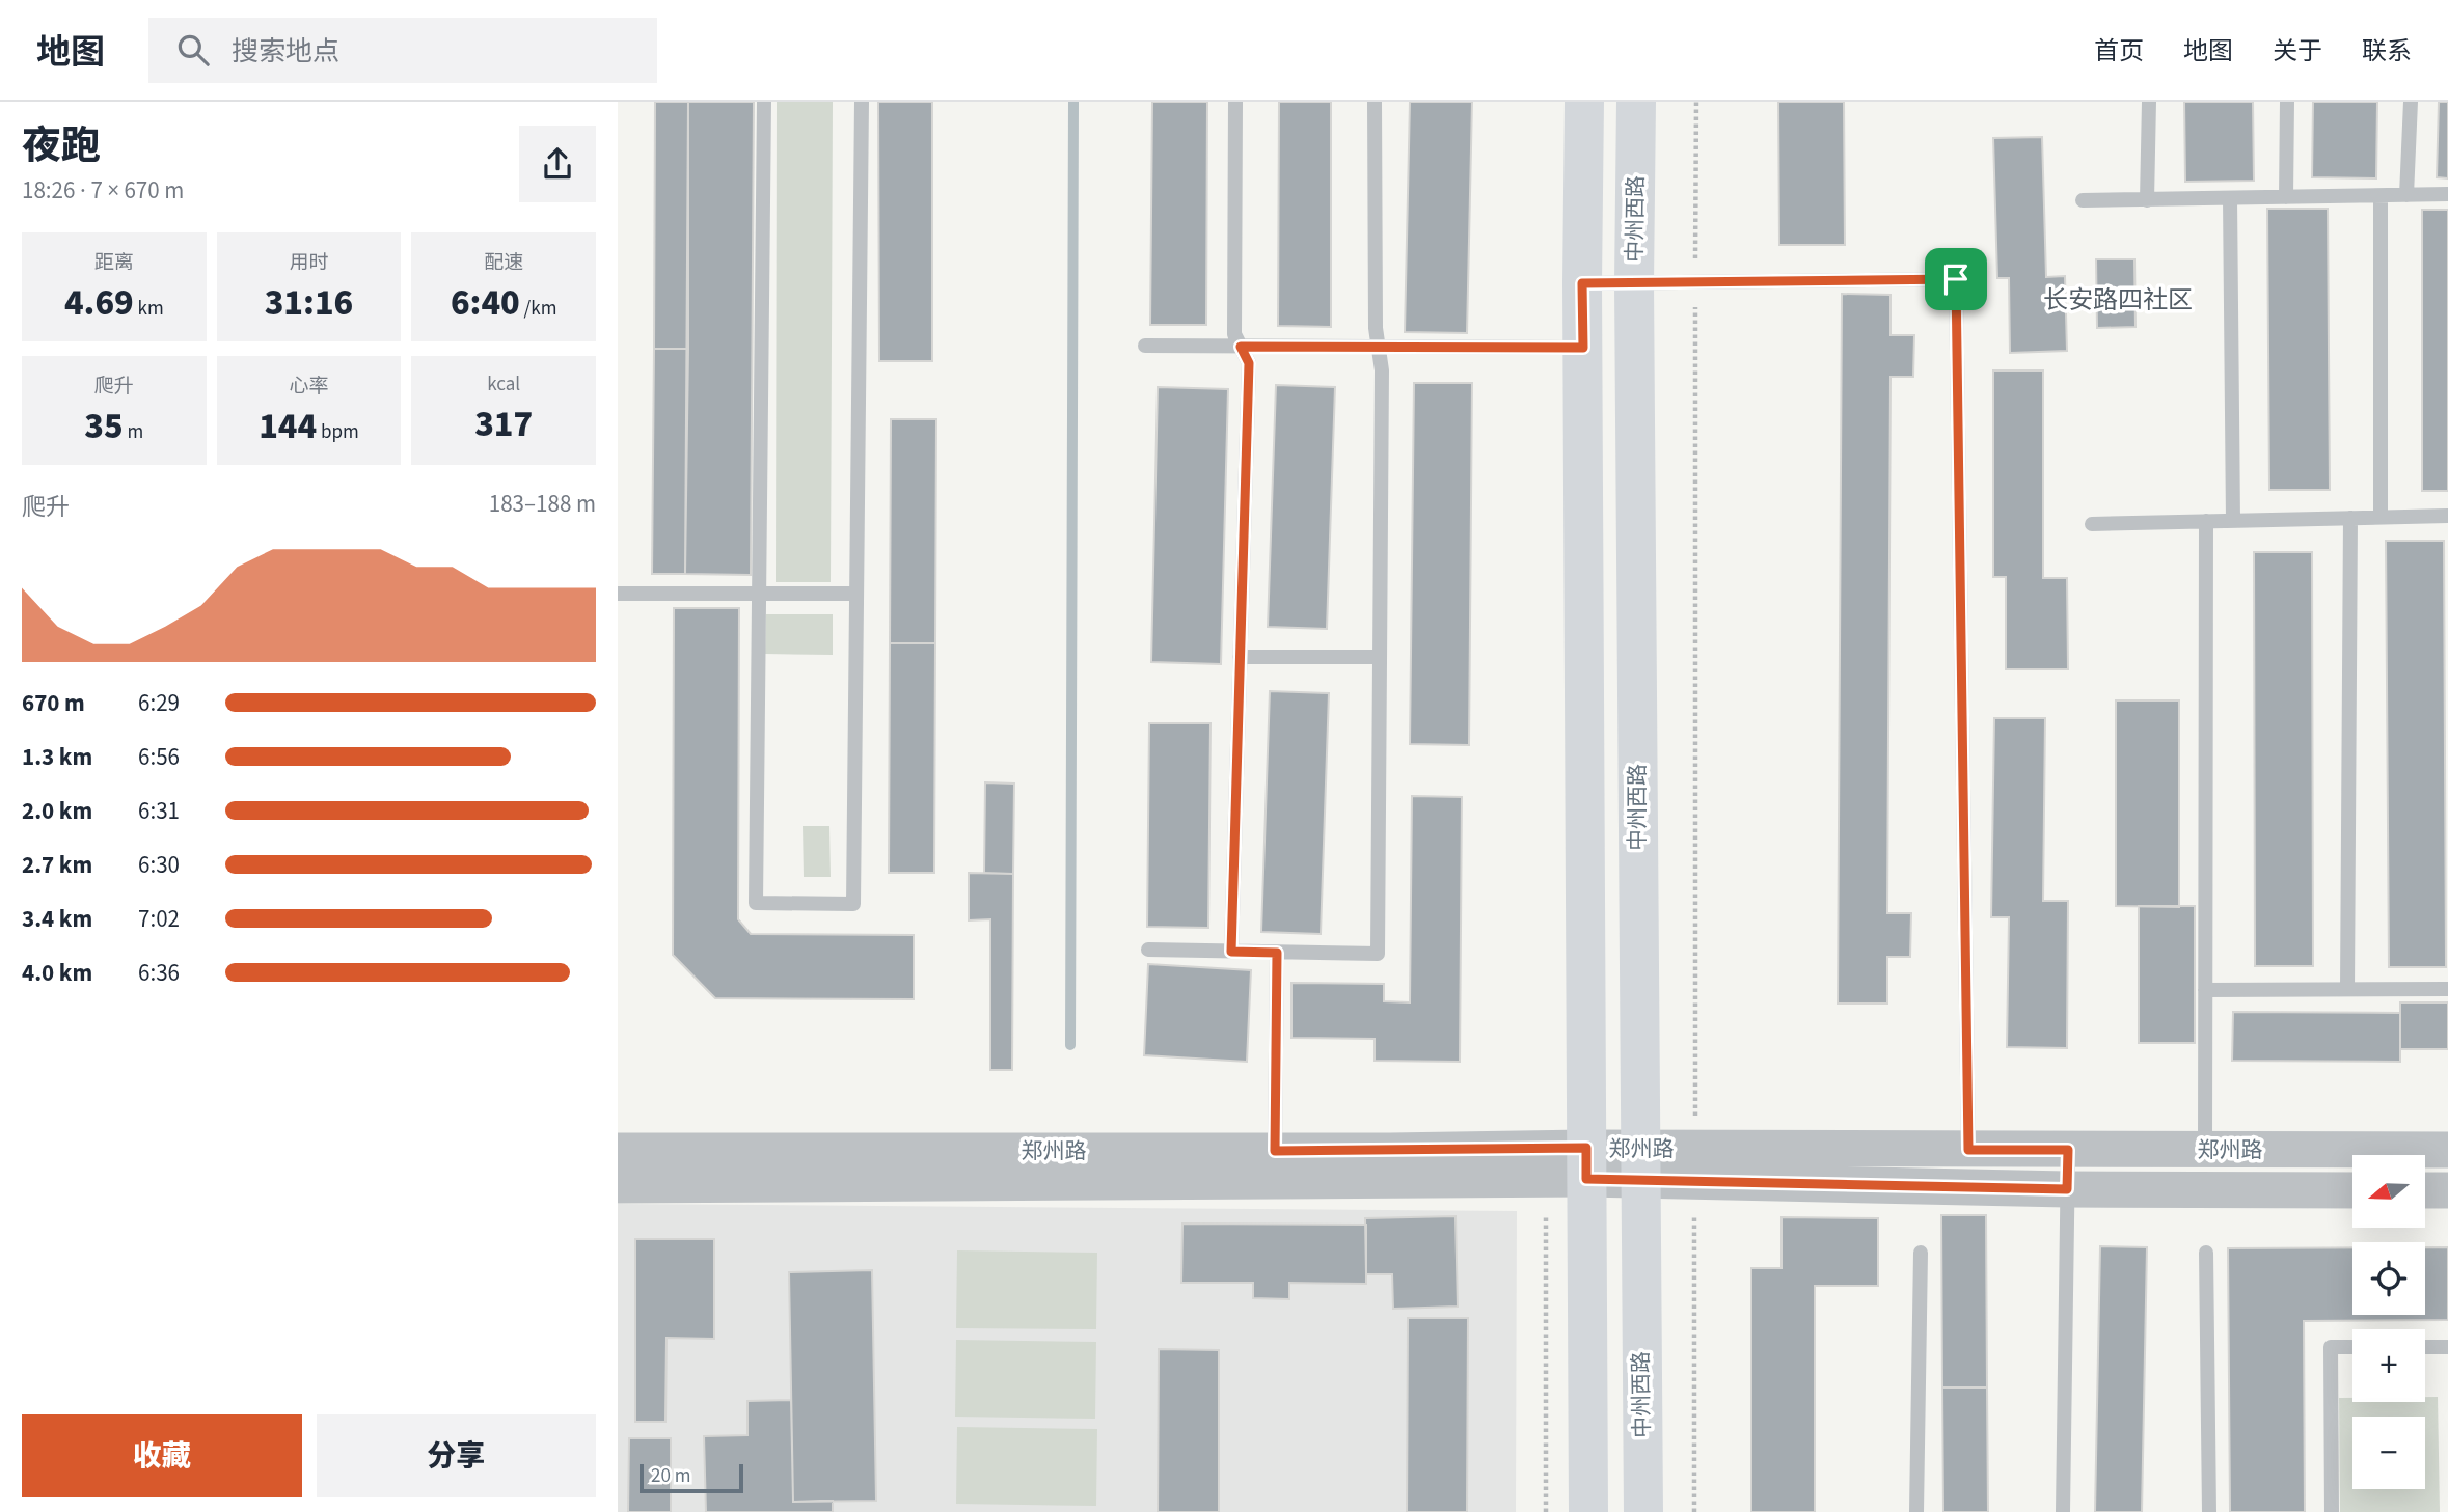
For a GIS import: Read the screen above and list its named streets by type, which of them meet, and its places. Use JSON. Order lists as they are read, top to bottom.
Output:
{
  "streets": {
    "main road": ["中州西路"],
    "street": ["郑州路"]
  },
  "crossings": [
    ["中州西路", "郑州路"]
  ],
  "districts": ["长安路四社区"],
  "scale_bar": "20 m",
  "north": "left",
  "page": {
    "header": "地图",
    "search": "搜索地点",
    "nav": [
      "首页",
      "地图",
      "关于",
      "联系"
    ],
    "heading": ["夜跑", "18:26 · 7 × 670 m"],
    "stats": [
      ["距离", "4.69 km"],
      ["用时", "31:16"],
      ["配速", "6:40 /km"],
      ["爬升", "35 m"],
      ["心率", "144 bpm"],
      ["kcal", "317"]
    ],
    "chart": ["爬升", "183–188 m"],
    "list": [
      {
        "name": "670 m",
        "note": "6:29"
      },
      {
        "name": "1.3 km",
        "note": "6:56"
      },
      {
        "name": "2.0 km",
        "note": "6:31"
      },
      {
        "name": "2.7 km",
        "note": "6:30"
      },
      {
        "name": "3.4 km",
        "note": "7:02"
      },
      {
        "name": "4.0 km",
        "note": "6:36"
      }
    ],
    "map_buttons": ["+", "−"],
    "buttons": ["收藏", "分享"],
    "scale": "20 m"
  }
}
